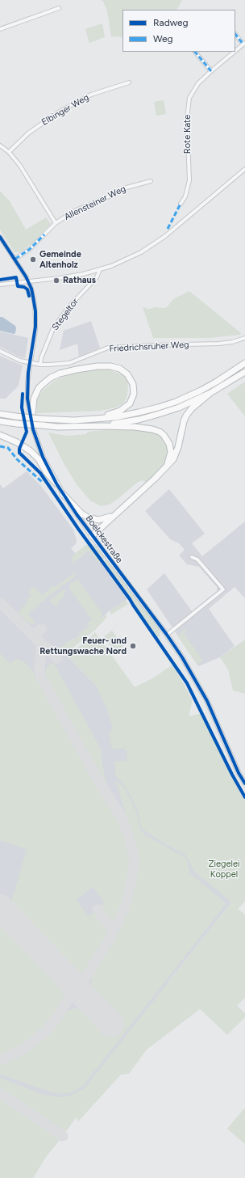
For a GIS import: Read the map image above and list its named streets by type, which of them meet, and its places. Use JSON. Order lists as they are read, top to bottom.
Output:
{
  "streets": {
    "street": [
      "Elbinger Weg",
      "Rote Kate",
      "Allensteiner Weg",
      "Stegeltor",
      "Friedrichsruher Weg",
      "Boelckestraße"
    ]
  },
  "crossings": [
    ["Allensteiner Weg", "Boelckestraße"],
    ["Stegeltor", "Friedrichsruher Weg"],
    ["Friedrichsruher Weg", "Boelckestraße"]
  ],
  "parks": ["Ziegelei Koppel"],
  "places": ["Gemeinde Altenholz", "Rathaus", "Feuer- und Rettungswache Nord"],
  "legend": ["Radweg", "Weg"]
}
